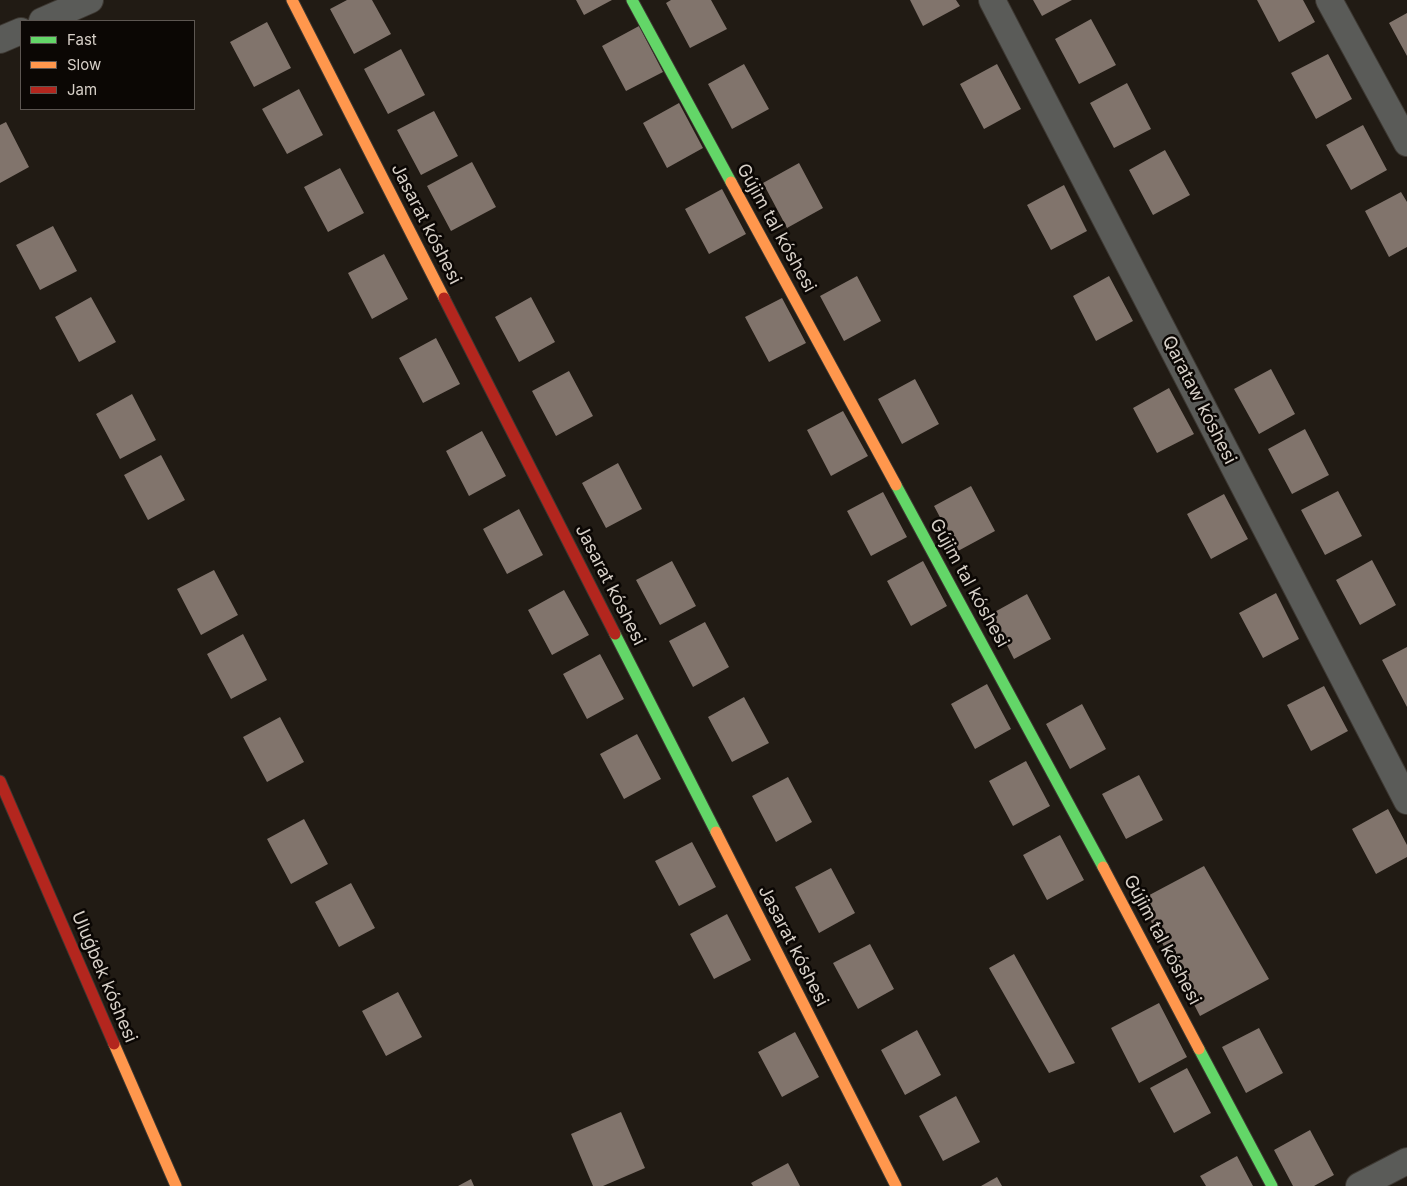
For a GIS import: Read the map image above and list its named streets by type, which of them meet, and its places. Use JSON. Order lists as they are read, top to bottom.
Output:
{
  "streets": {
    "street": [
      "Jasarat kóshesi",
      "Gújim tal kóshesi",
      "Qarataw kóshesi",
      "Uluǵbek kóshesi"
    ]
  },
  "legend": ["Fast", "Slow", "Jam"]
}
